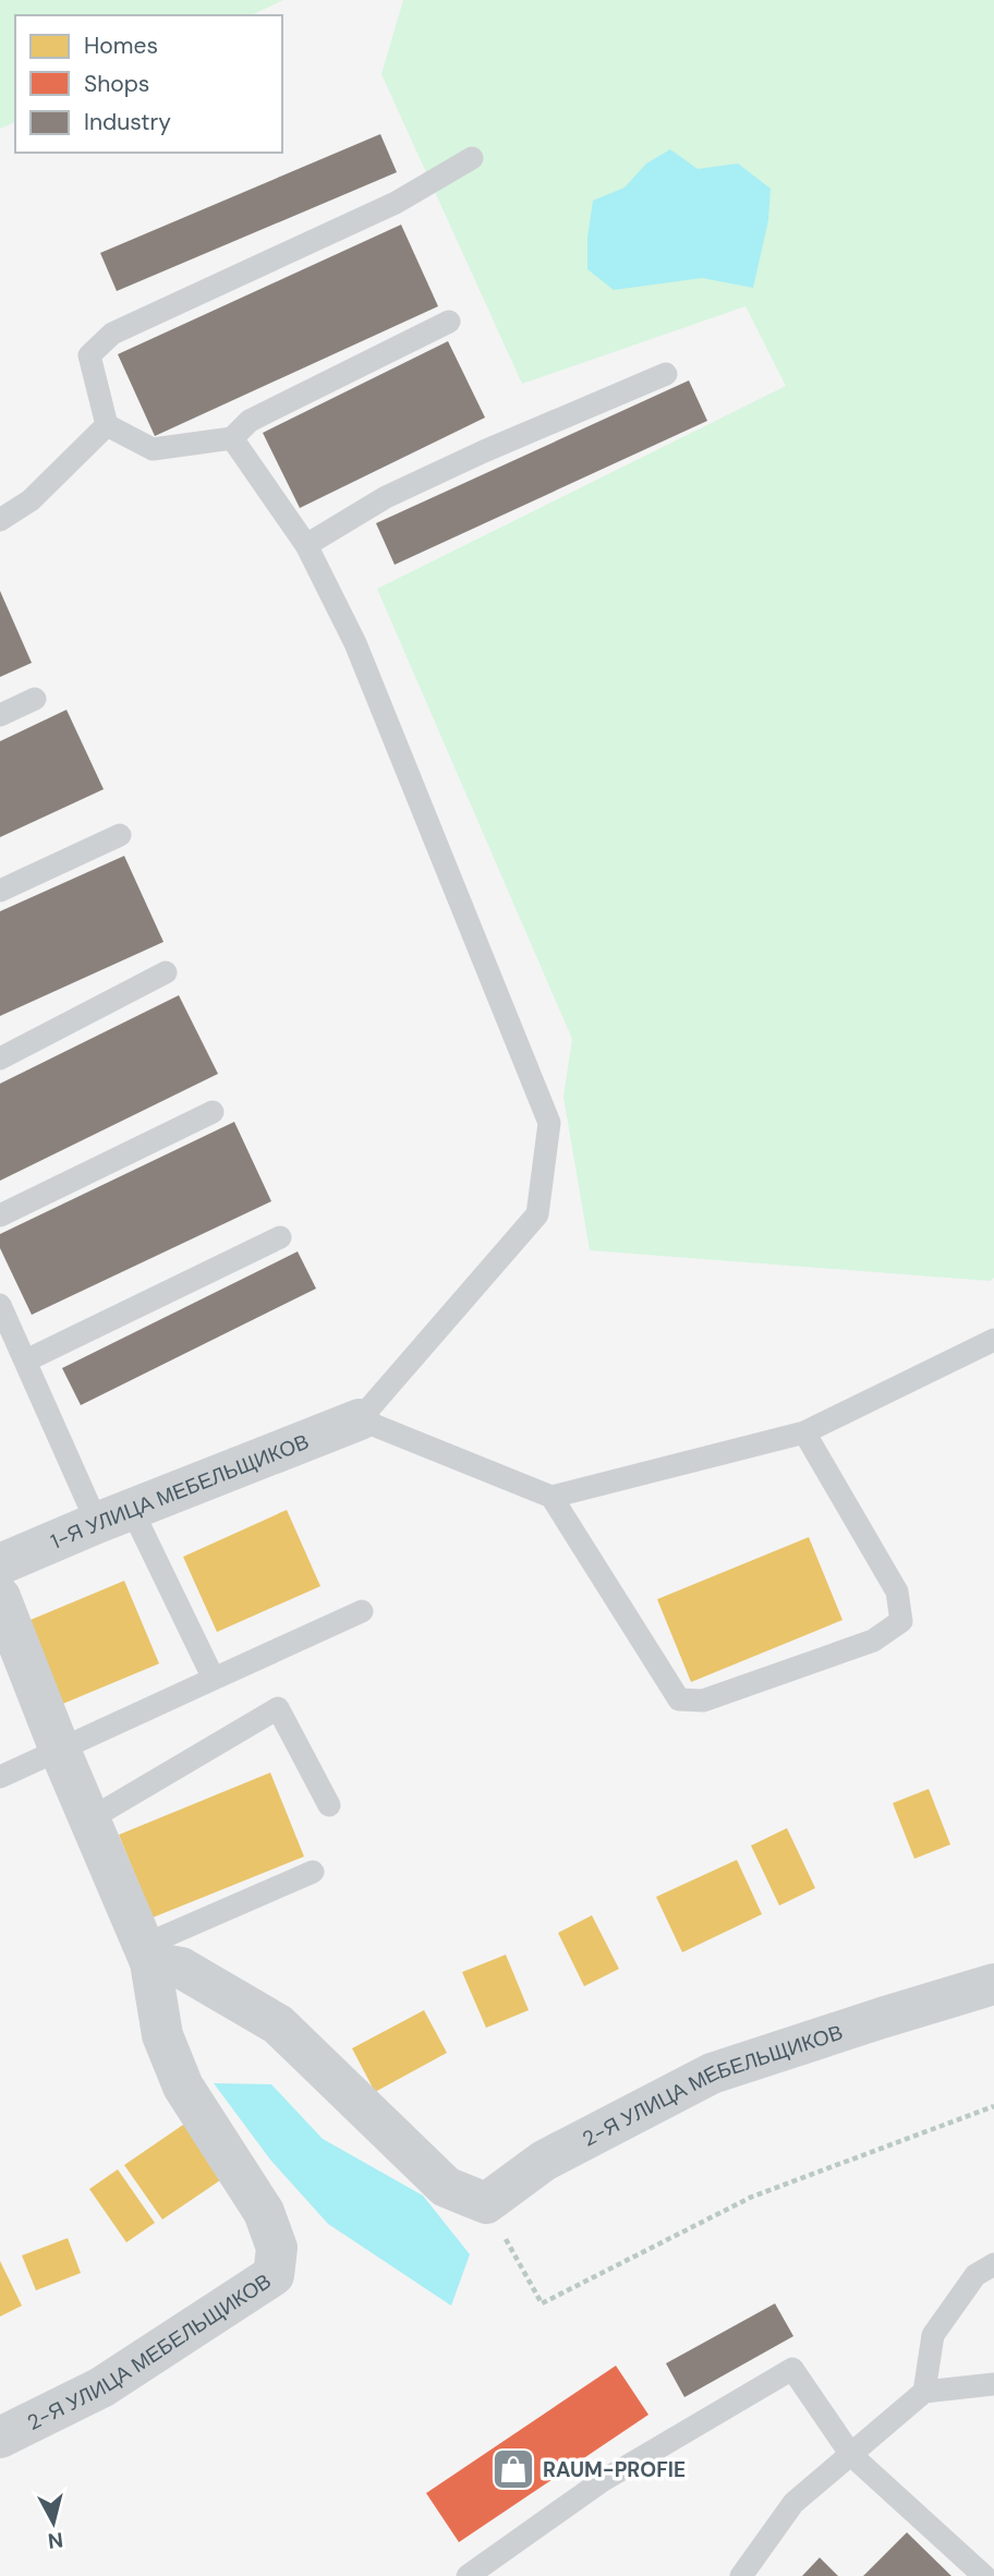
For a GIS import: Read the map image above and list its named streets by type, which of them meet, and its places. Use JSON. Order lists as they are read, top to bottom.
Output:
{
  "streets": {
    "street": ["1-Я УЛИЦА МЕБЕЛЬЩИКОВ", "2-Я УЛИЦА МЕБЕЛЬЩИКОВ"]
  },
  "places": {
    "shop": ["RAUM-PROFIE"]
  },
  "legend": ["Homes", "Shops", "Industry"],
  "north": "bottom"
}
